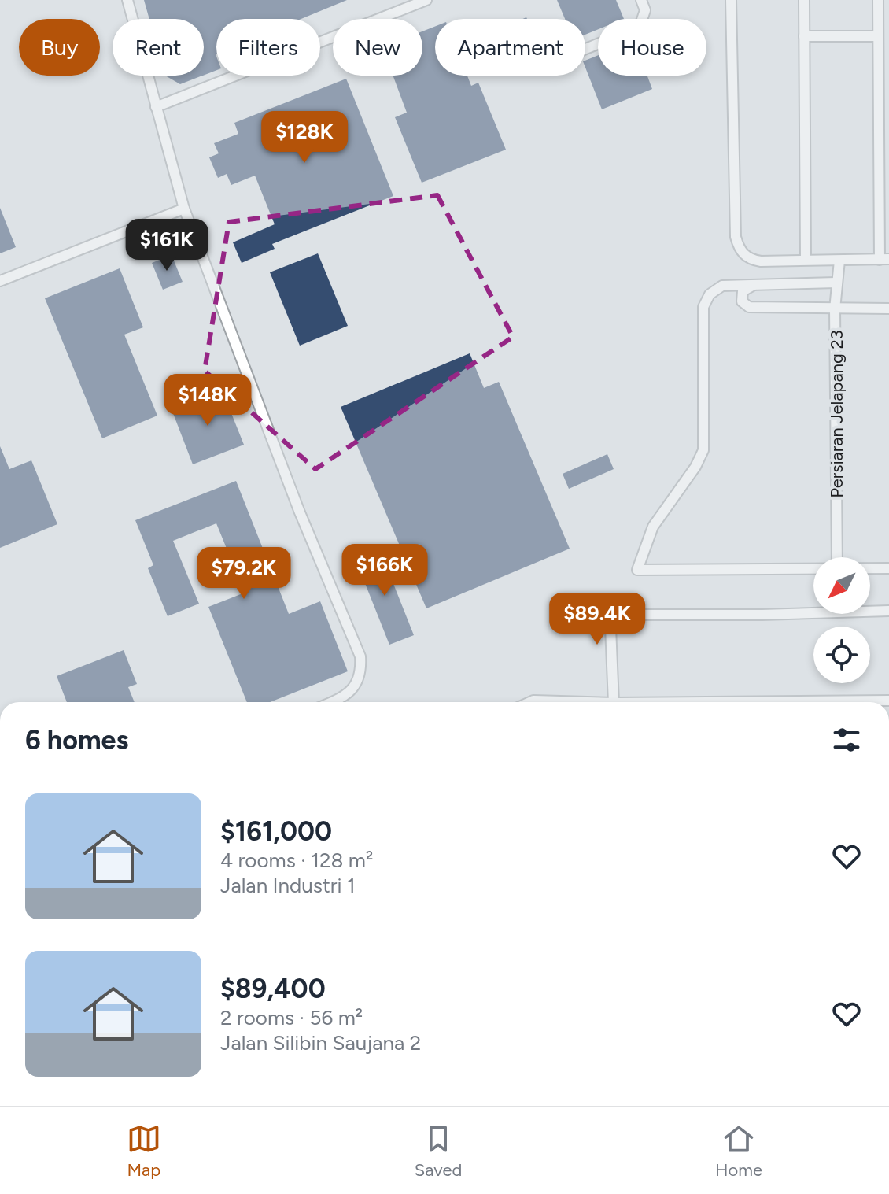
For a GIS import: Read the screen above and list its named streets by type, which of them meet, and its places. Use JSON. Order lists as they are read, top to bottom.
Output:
{
  "streets": {
    "street": ["Persiaran Jelapang 23"]
  },
  "north": "bottom left",
  "page": {
    "chip": [
      "Buy",
      "Rent",
      "Filters",
      "New",
      "Apartment",
      "House"
    ],
    "price": [
      "$128K",
      "$161K",
      "$148K",
      "$166K",
      "$79.2K",
      "$89.4K"
    ],
    "heading": "6 homes",
    "list": [
      {
        "name": "$161,000",
        "note": "4 rooms · 128 m² · Jalan Industri 1"
      },
      {
        "name": "$89,400",
        "note": "2 rooms · 56 m² · Jalan Silibin Saujana 2"
      }
    ],
    "tabs": ["Map", "Saved", "Home"]
  }
}
